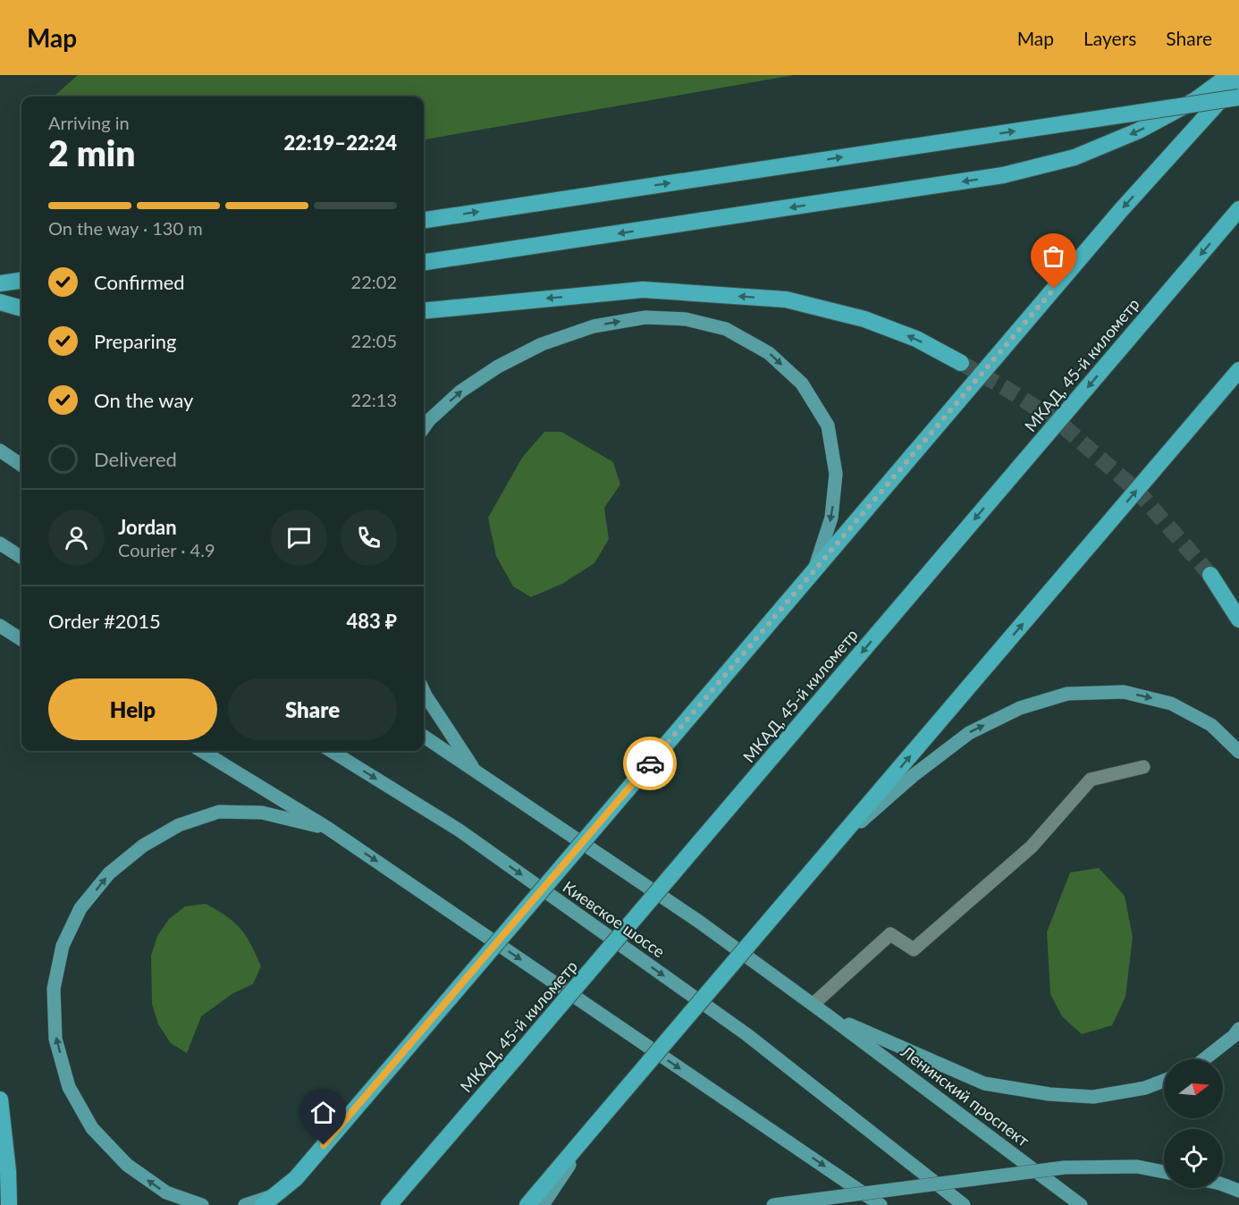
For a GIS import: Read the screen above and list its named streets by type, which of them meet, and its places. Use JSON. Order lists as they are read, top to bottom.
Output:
{
  "streets": {
    "highway": ["МКАД, 45-й километр"],
    "main road": ["Киевское шоссе", "Ленинский проспект"]
  },
  "north": "right",
  "page": {
    "header": "Map",
    "nav": ["Map", "Layers", "Share"],
    "heading": ["2 min", "Arriving in", "22:19–22:24"],
    "panel": [
      "Jordan",
      "Courier · 4.9",
      "Order #2015",
      "483 ₽"
    ],
    "bar": "On the way · 130 m",
    "list": [
      ["Confirmed", "22:02"],
      ["Preparing", "22:05"],
      ["On the way", "22:13"],
      "Delivered"
    ],
    "buttons": ["Help", "Share"]
  }
}
